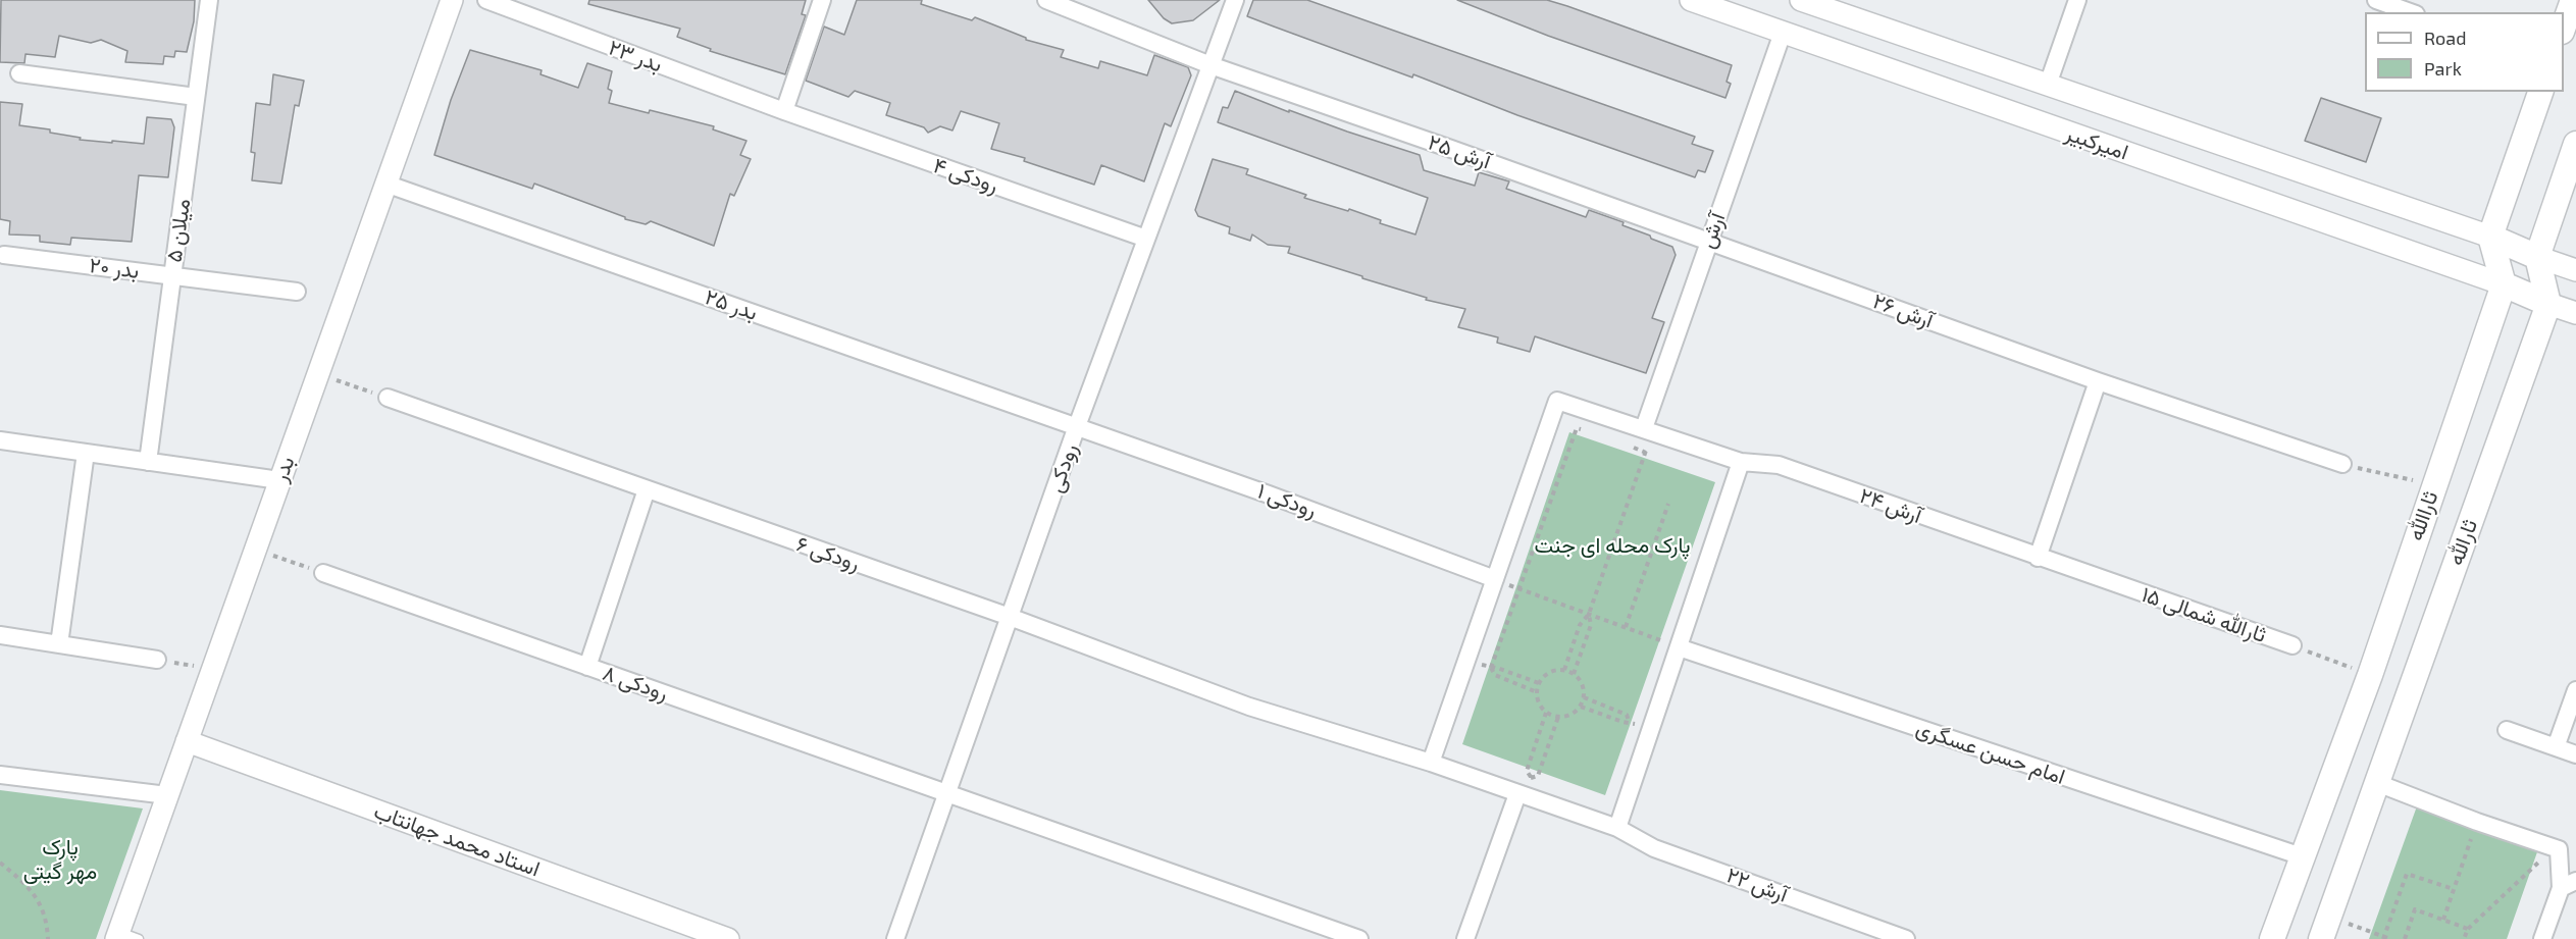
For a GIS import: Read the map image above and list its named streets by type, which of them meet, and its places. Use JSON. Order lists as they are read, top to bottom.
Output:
{
  "streets": {
    "main road": ["ثاراالله", "ثارالله"],
    "street": [
      "بدر ۲۳",
      "امیرکبیر",
      "آرش ۲۵",
      "رودکی ۴",
      "میلان ۵",
      "آرش",
      "بدر ۲۰",
      "بدر ۲۵",
      "آرش ۲۶",
      "رودکی",
      "بدر",
      "رودکی ۱",
      "آرش ۲۴",
      "رودکی ۶",
      "ثارالله شمالی ۱۵",
      "رودکی ۸",
      "امام حسن عسگری",
      "استاد محمد جهانتاب",
      "آرش ۲۲"
    ]
  },
  "crossings": [
    ["بدر ۲۳", "رودکی ۴"],
    ["امیرکبیر", "آرش"],
    ["امیرکبیر", "ثاراالله"],
    ["آرش ۲۵", "آرش"],
    ["آرش ۲۵", "آرش ۲۶"],
    ["آرش ۲۵", "رودکی"],
    ["رودکی ۴", "رودکی"],
    ["میلان ۵", "بدر ۲۰"],
    ["آرش", "آرش ۲۶"],
    ["آرش", "آرش ۲۴"],
    ["بدر ۲۵", "رودکی"],
    ["بدر ۲۵", "بدر"],
    ["بدر ۲۵", "رودکی ۱"],
    ["رودکی", "رودکی ۱"],
    ["رودکی", "رودکی ۶"],
    ["رودکی", "رودکی ۸"],
    ["بدر", "استاد محمد جهانتاب"],
    ["رودکی ۱", "آرش ۲۴"],
    ["آرش ۲۴", "ثارالله شمالی ۱۵"],
    ["ثاراالله", "ثارالله شمالی ۱۵"],
    ["ثاراالله", "امام حسن عسگری"],
    ["رودکی ۶", "آرش ۲۲"]
  ],
  "parks": ["پارک محله ای جنت", "پارک مهر گیتی"],
  "legend": ["Road", "Park"]
}
